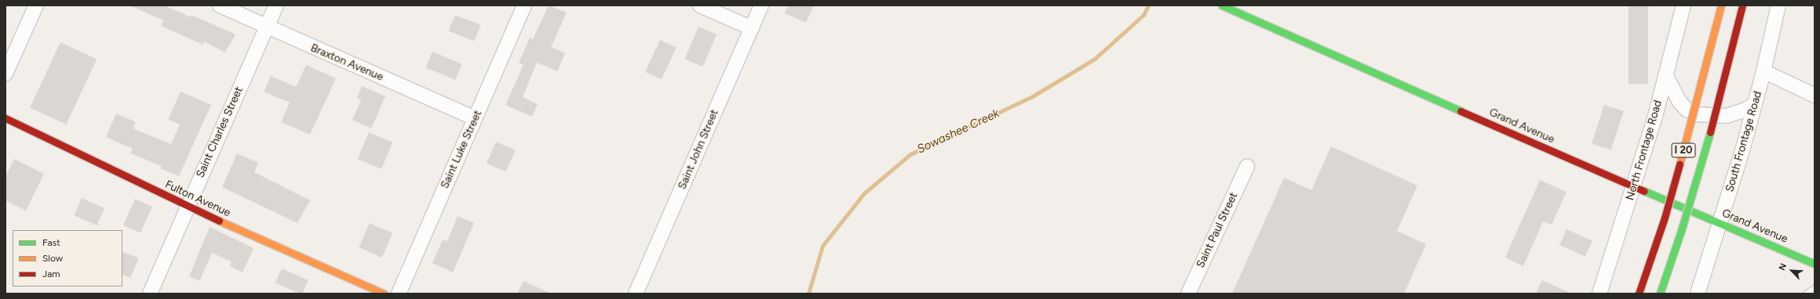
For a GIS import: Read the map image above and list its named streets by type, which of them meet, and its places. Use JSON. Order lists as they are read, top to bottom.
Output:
{
  "streets": {
    "main road": ["Grand Avenue", "I 20", "Fulton Avenue"],
    "street": [
      "Braxton Avenue",
      "Saint Charles Street",
      "South Frontage Road",
      "Saint Luke Street",
      "Saint John Street",
      "North Frontage Road",
      "Saint Paul Street"
    ]
  },
  "crossings": [
    ["Braxton Avenue", "Saint Charles Street"],
    ["Braxton Avenue", "Saint Luke Street"],
    ["Grand Avenue", "South Frontage Road"],
    ["Grand Avenue", "North Frontage Road"],
    ["Saint Charles Street", "Fulton Avenue"]
  ],
  "water": ["Sowashee Creek"],
  "legend": ["Fast", "Slow", "Jam"],
  "north": "top left"
}
